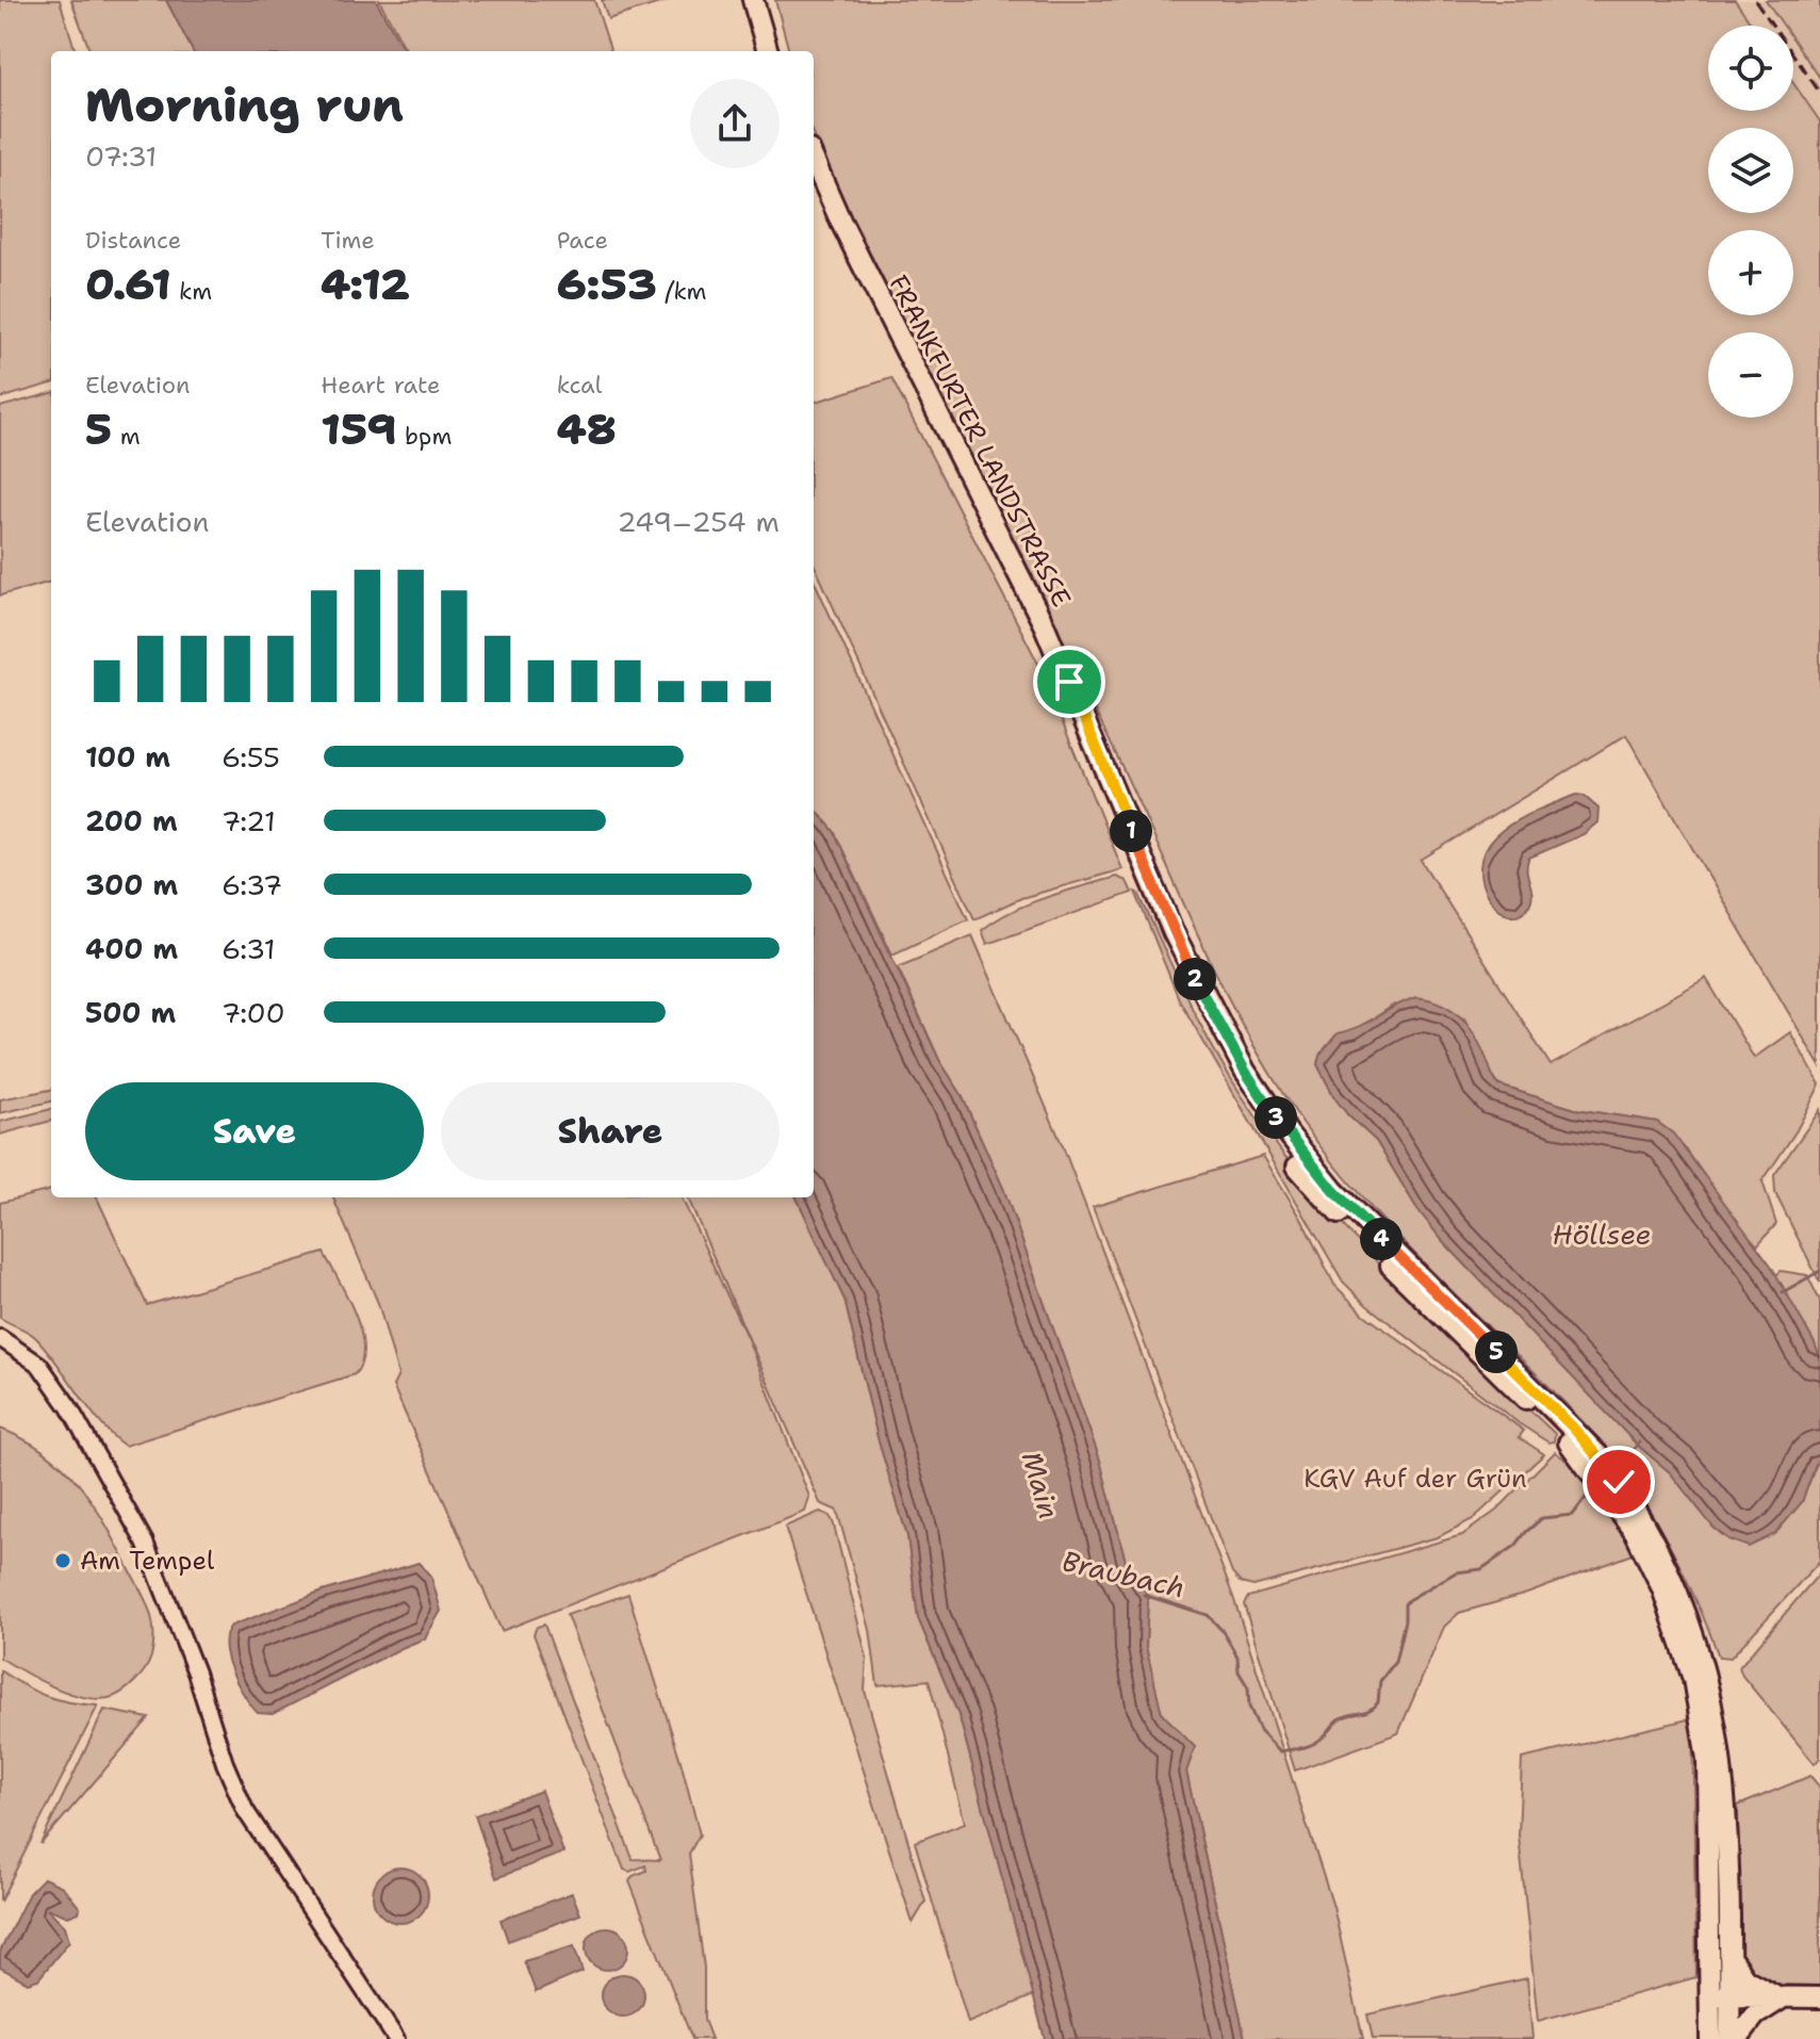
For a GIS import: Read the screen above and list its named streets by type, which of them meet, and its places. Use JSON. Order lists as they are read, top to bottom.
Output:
{
  "streets": {
    "main road": ["FRANKFURTER LANDSTRASSE"]
  },
  "water": ["Höllsee", "Main", "Braubach"],
  "parks": ["KGV Auf der Grün"],
  "places": ["Am Tempel"],
  "page": {
    "map_buttons": ["+", "−"],
    "heading": ["Morning run", "07:31"],
    "stats": [
      ["Distance", "0.61 km"],
      ["Time", "4:12"],
      ["Pace", "6:53 /km"],
      ["Elevation", "5 m"],
      ["Heart rate", "159 bpm"],
      ["kcal", "48"]
    ],
    "chart": ["Elevation", "249–254 m"],
    "list": [
      {
        "name": "100 m",
        "note": "6:55"
      },
      {
        "name": "200 m",
        "note": "7:21"
      },
      {
        "name": "300 m",
        "note": "6:37"
      },
      {
        "name": "400 m",
        "note": "6:31"
      },
      {
        "name": "500 m",
        "note": "7:00"
      }
    ],
    "pins": [
      "1",
      "2",
      "3",
      "4",
      "5"
    ],
    "buttons": ["Save", "Share"]
  }
}
